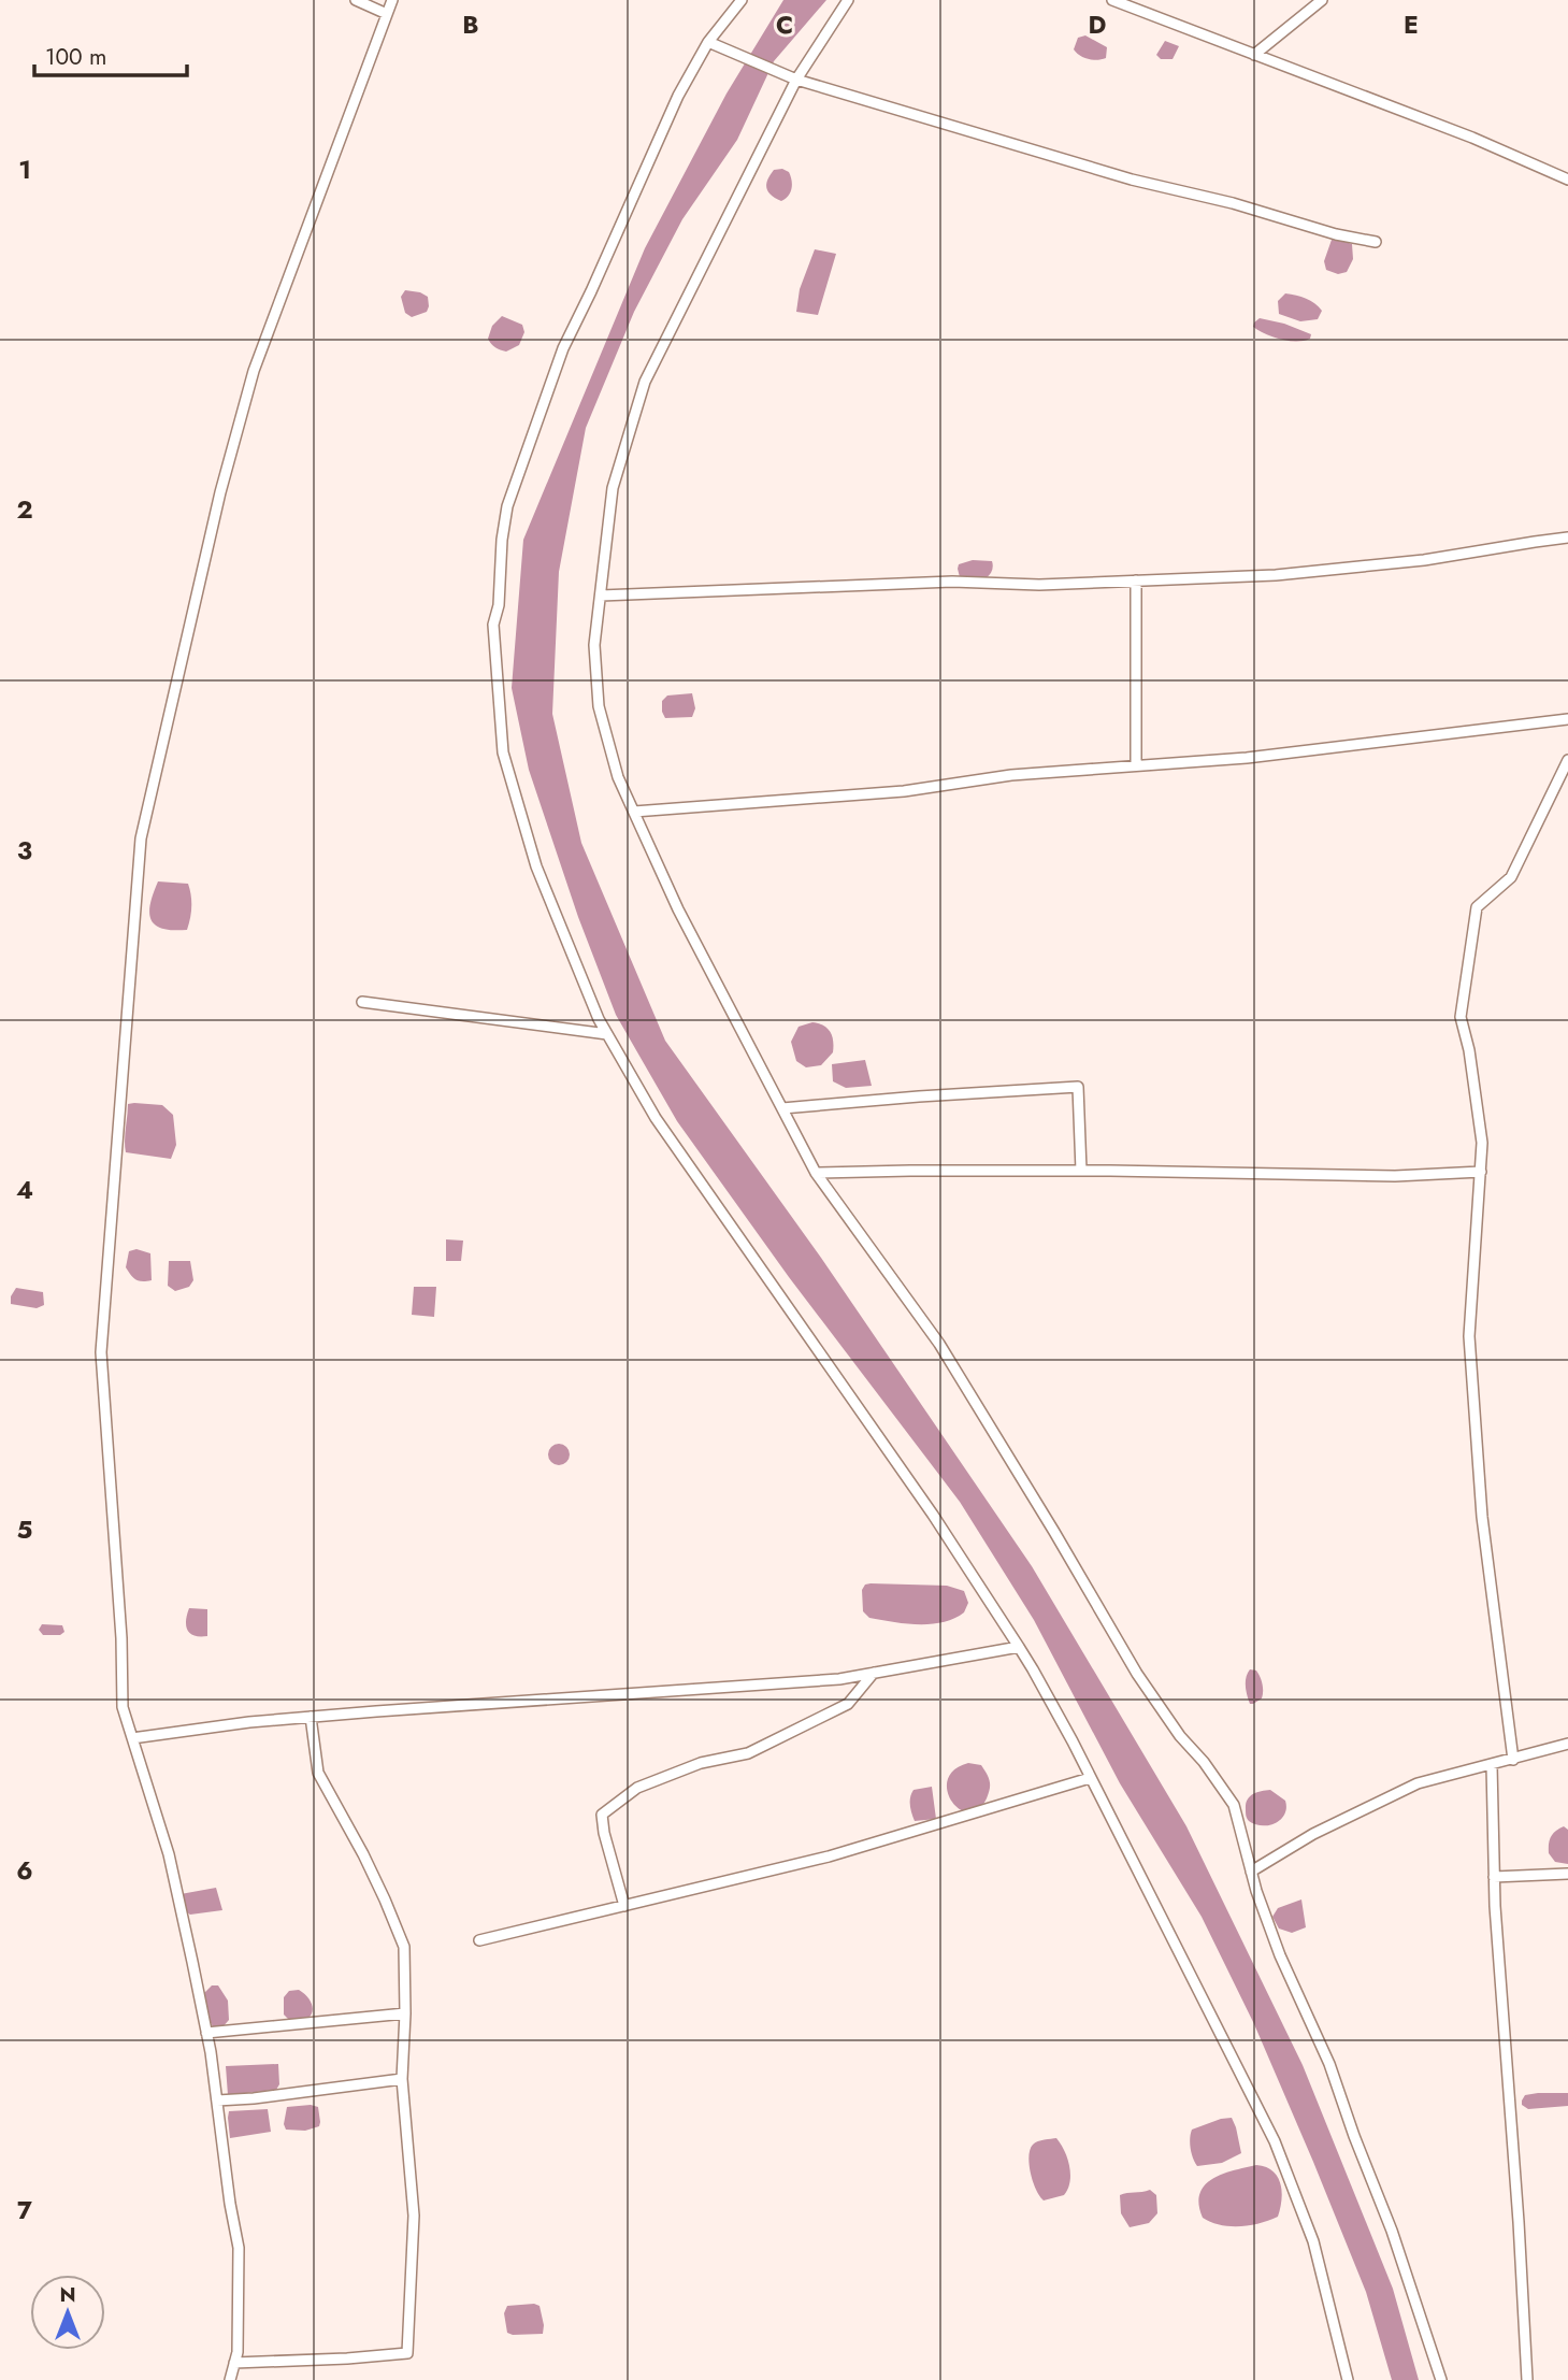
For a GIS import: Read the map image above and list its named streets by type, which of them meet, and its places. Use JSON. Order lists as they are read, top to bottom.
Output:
{
  "scale_bar": "100 m",
  "north": "top",
  "grid": {
    "columns": [
      "B",
      "C",
      "D",
      "E"
    ],
    "rows": [
      "1",
      "2",
      "3",
      "4",
      "5",
      "6",
      "7"
    ]
  }
}
